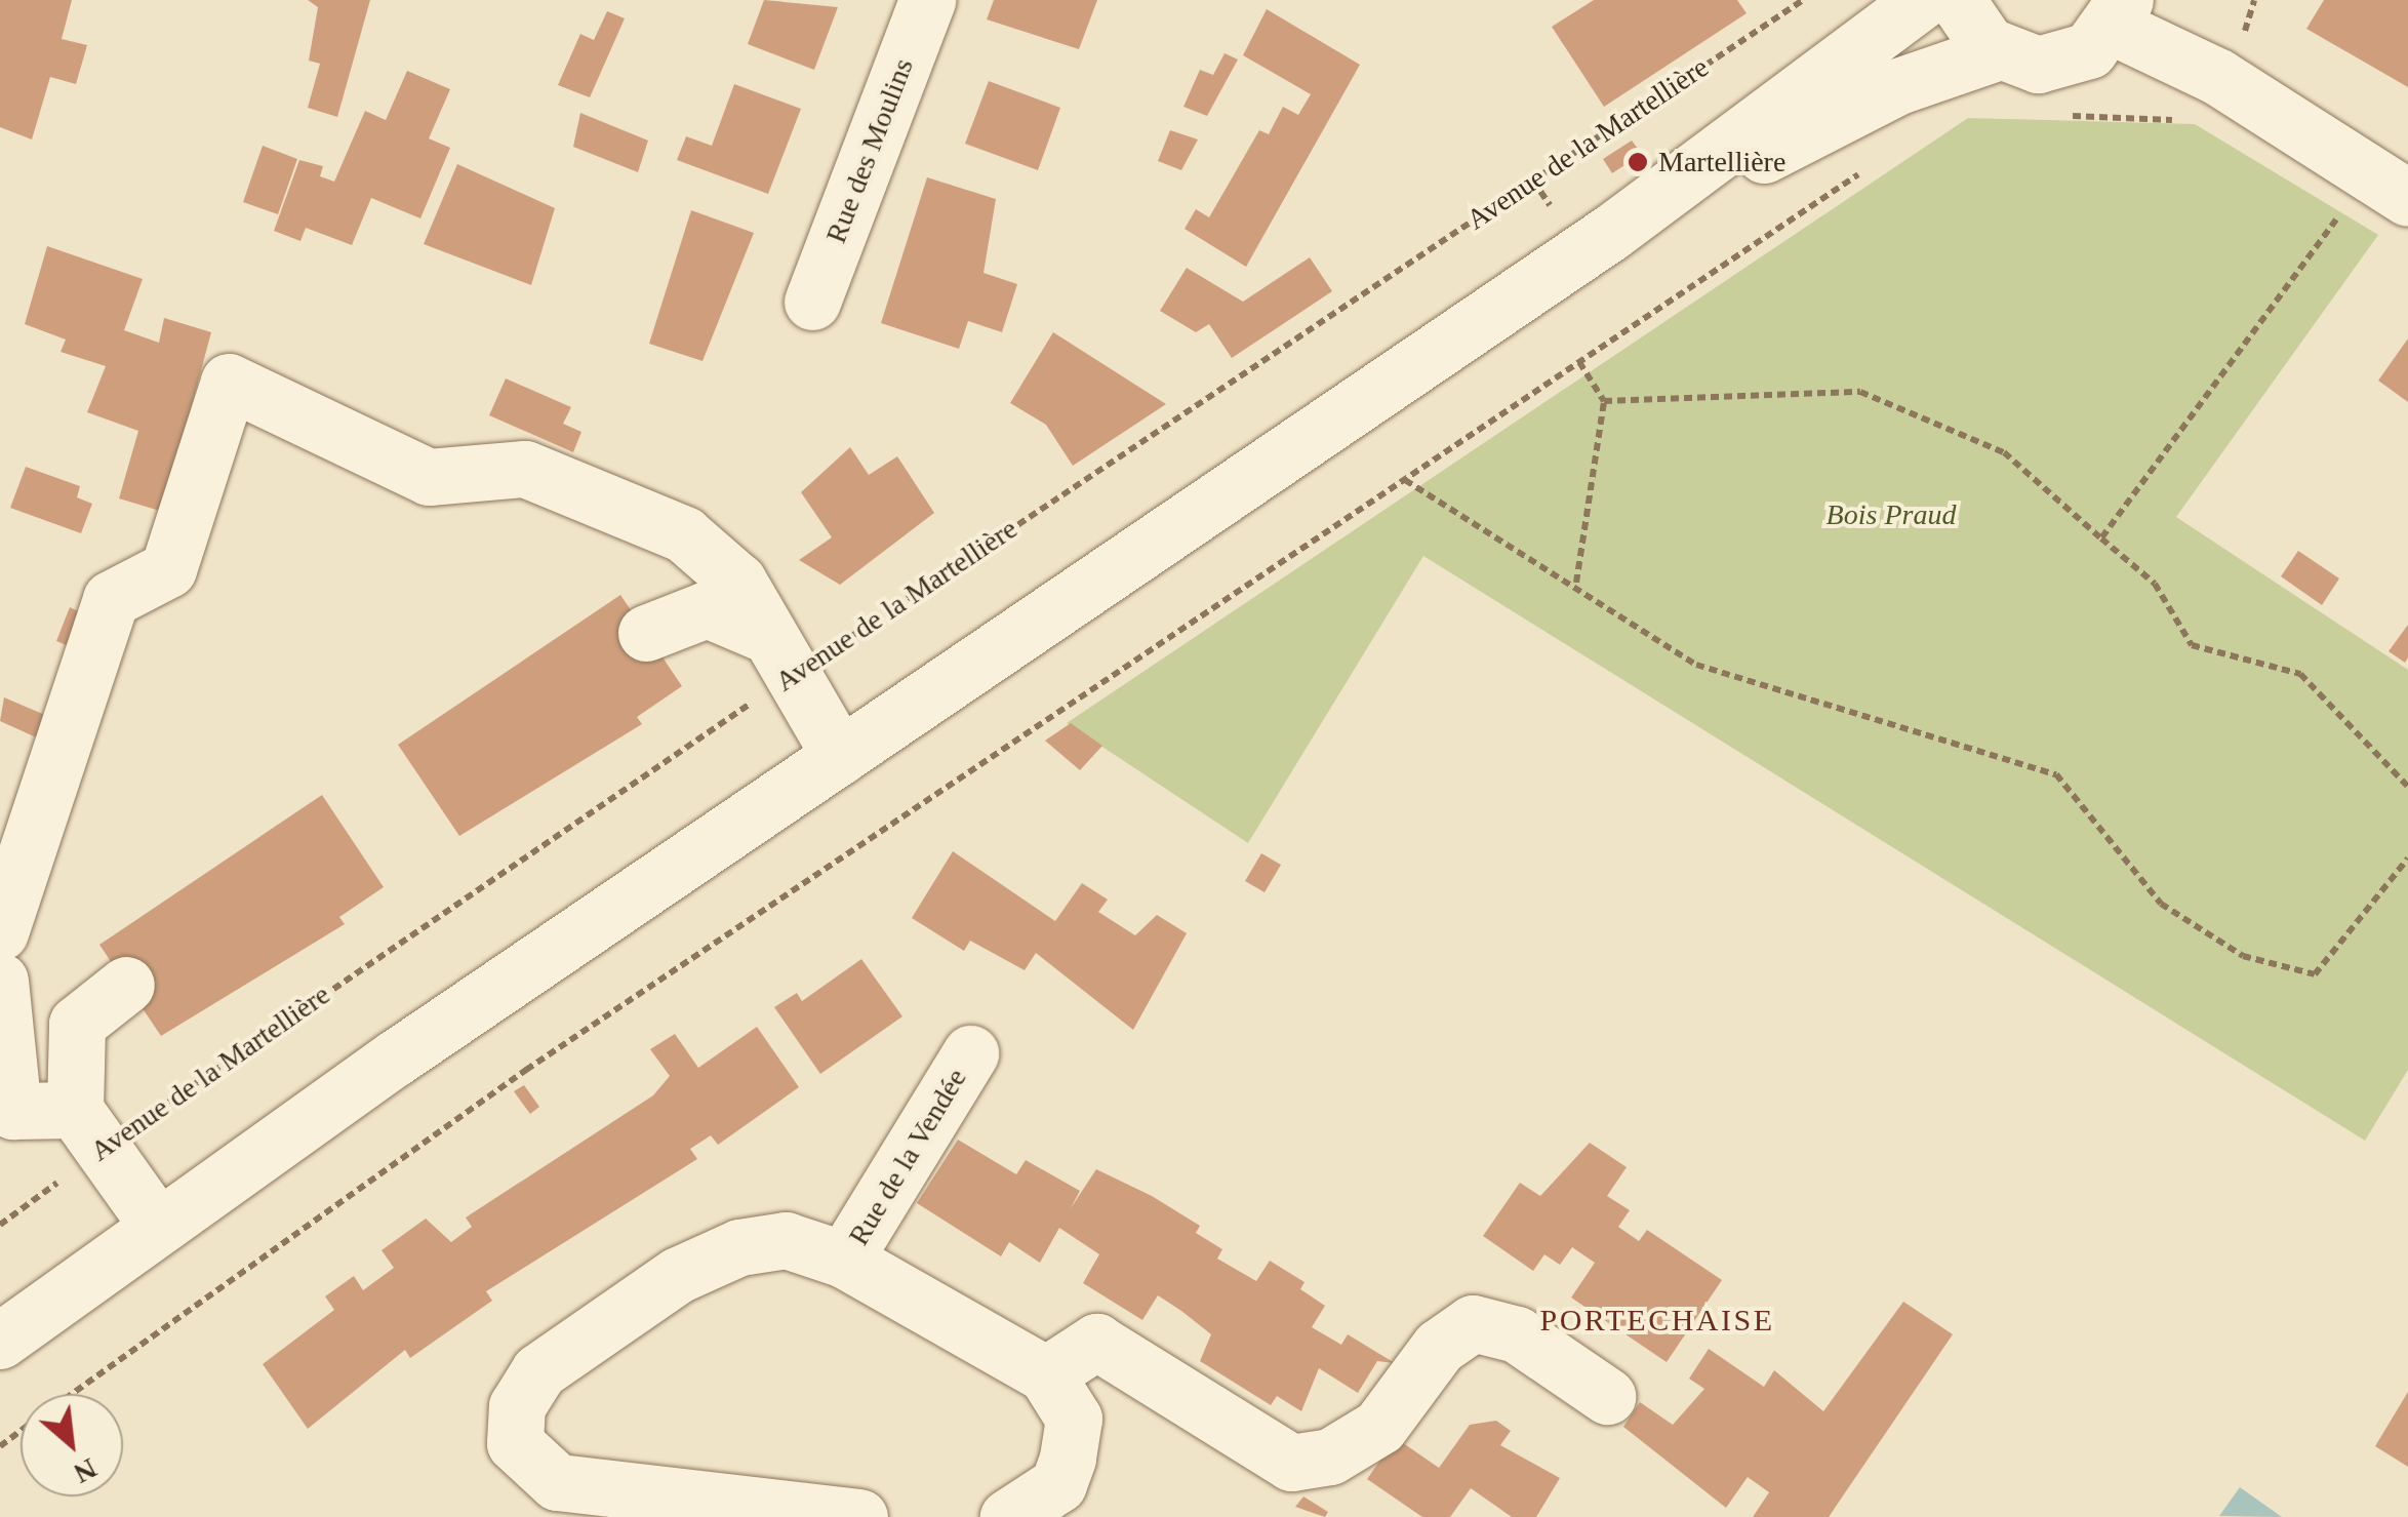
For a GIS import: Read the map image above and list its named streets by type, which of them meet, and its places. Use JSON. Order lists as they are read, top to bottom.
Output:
{
  "streets": {
    "street": ["Rue des Moulins", "Rue de la Vendée"],
    "path": ["Avenue de la Martellière"]
  },
  "districts": ["PORTECHAISE"],
  "parks": ["Bois Praud"],
  "places": ["Martellière"],
  "north": "bottom right"
}
